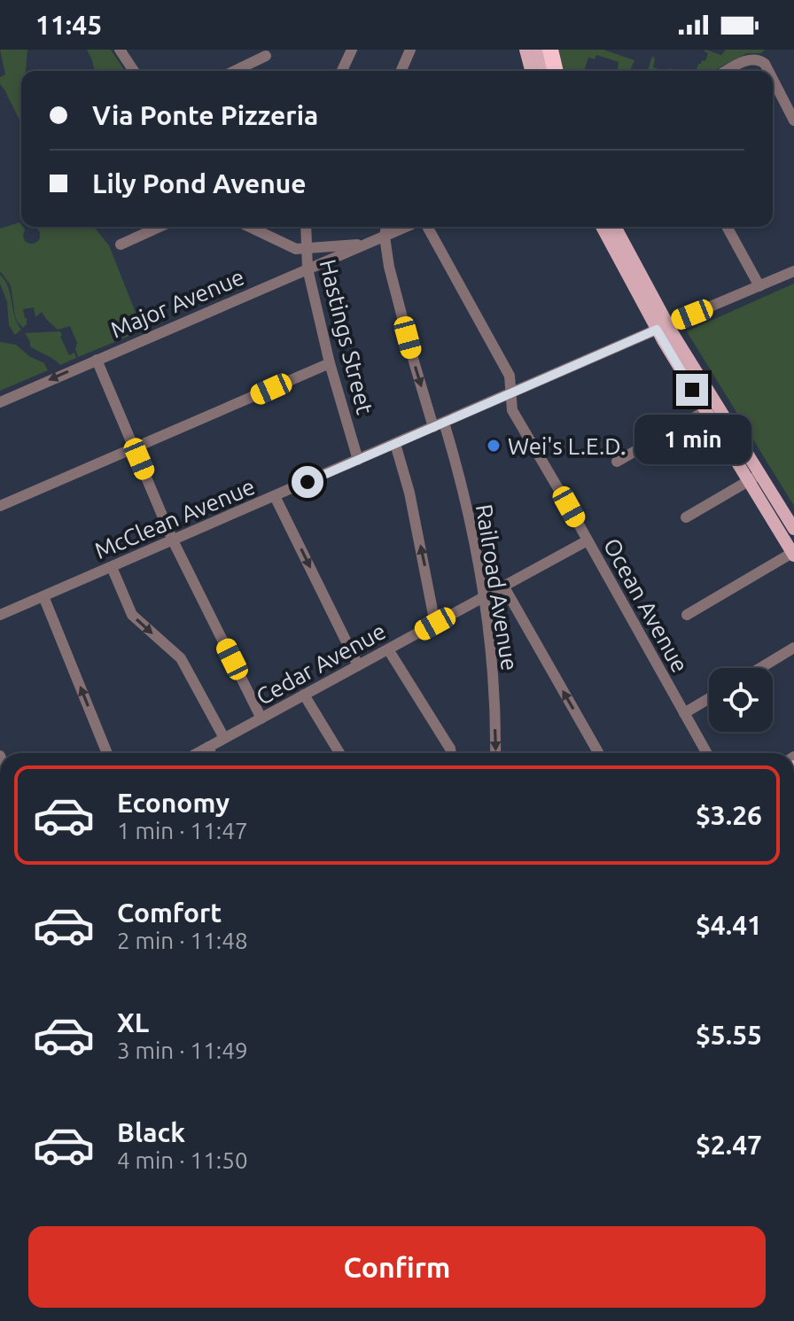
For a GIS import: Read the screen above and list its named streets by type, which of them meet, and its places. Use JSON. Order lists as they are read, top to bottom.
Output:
{
  "streets": {
    "street": [
      "Major Avenue",
      "Hastings Street",
      "McClean Avenue",
      "Railroad Avenue",
      "Ocean Avenue",
      "Cedar Avenue"
    ]
  },
  "crossings": [
    ["Major Avenue", "Hastings Street"],
    ["Major Avenue", "Railroad Avenue"],
    ["Hastings Street", "McClean Avenue"],
    ["McClean Avenue", "Railroad Avenue"],
    ["McClean Avenue", "Ocean Avenue"],
    ["Railroad Avenue", "Cedar Avenue"],
    ["Ocean Avenue", "Cedar Avenue"]
  ],
  "places": ["Wei's L.E.D."],
  "page": {
    "status": "11:45",
    "banner": ["Via Ponte Pizzeria", "Lily Pond Avenue"],
    "bubble": "1 min",
    "list": [
      {
        "name": "Economy",
        "note": "1 min · 11:47",
        "value": "$3.26"
      },
      {
        "name": "Comfort",
        "note": "2 min · 11:48",
        "value": "$4.41"
      },
      {
        "name": "XL",
        "note": "3 min · 11:49",
        "value": "$5.55"
      },
      {
        "name": "Black",
        "note": "4 min · 11:50",
        "value": "$2.47"
      }
    ],
    "buttons": "Confirm"
  }
}
